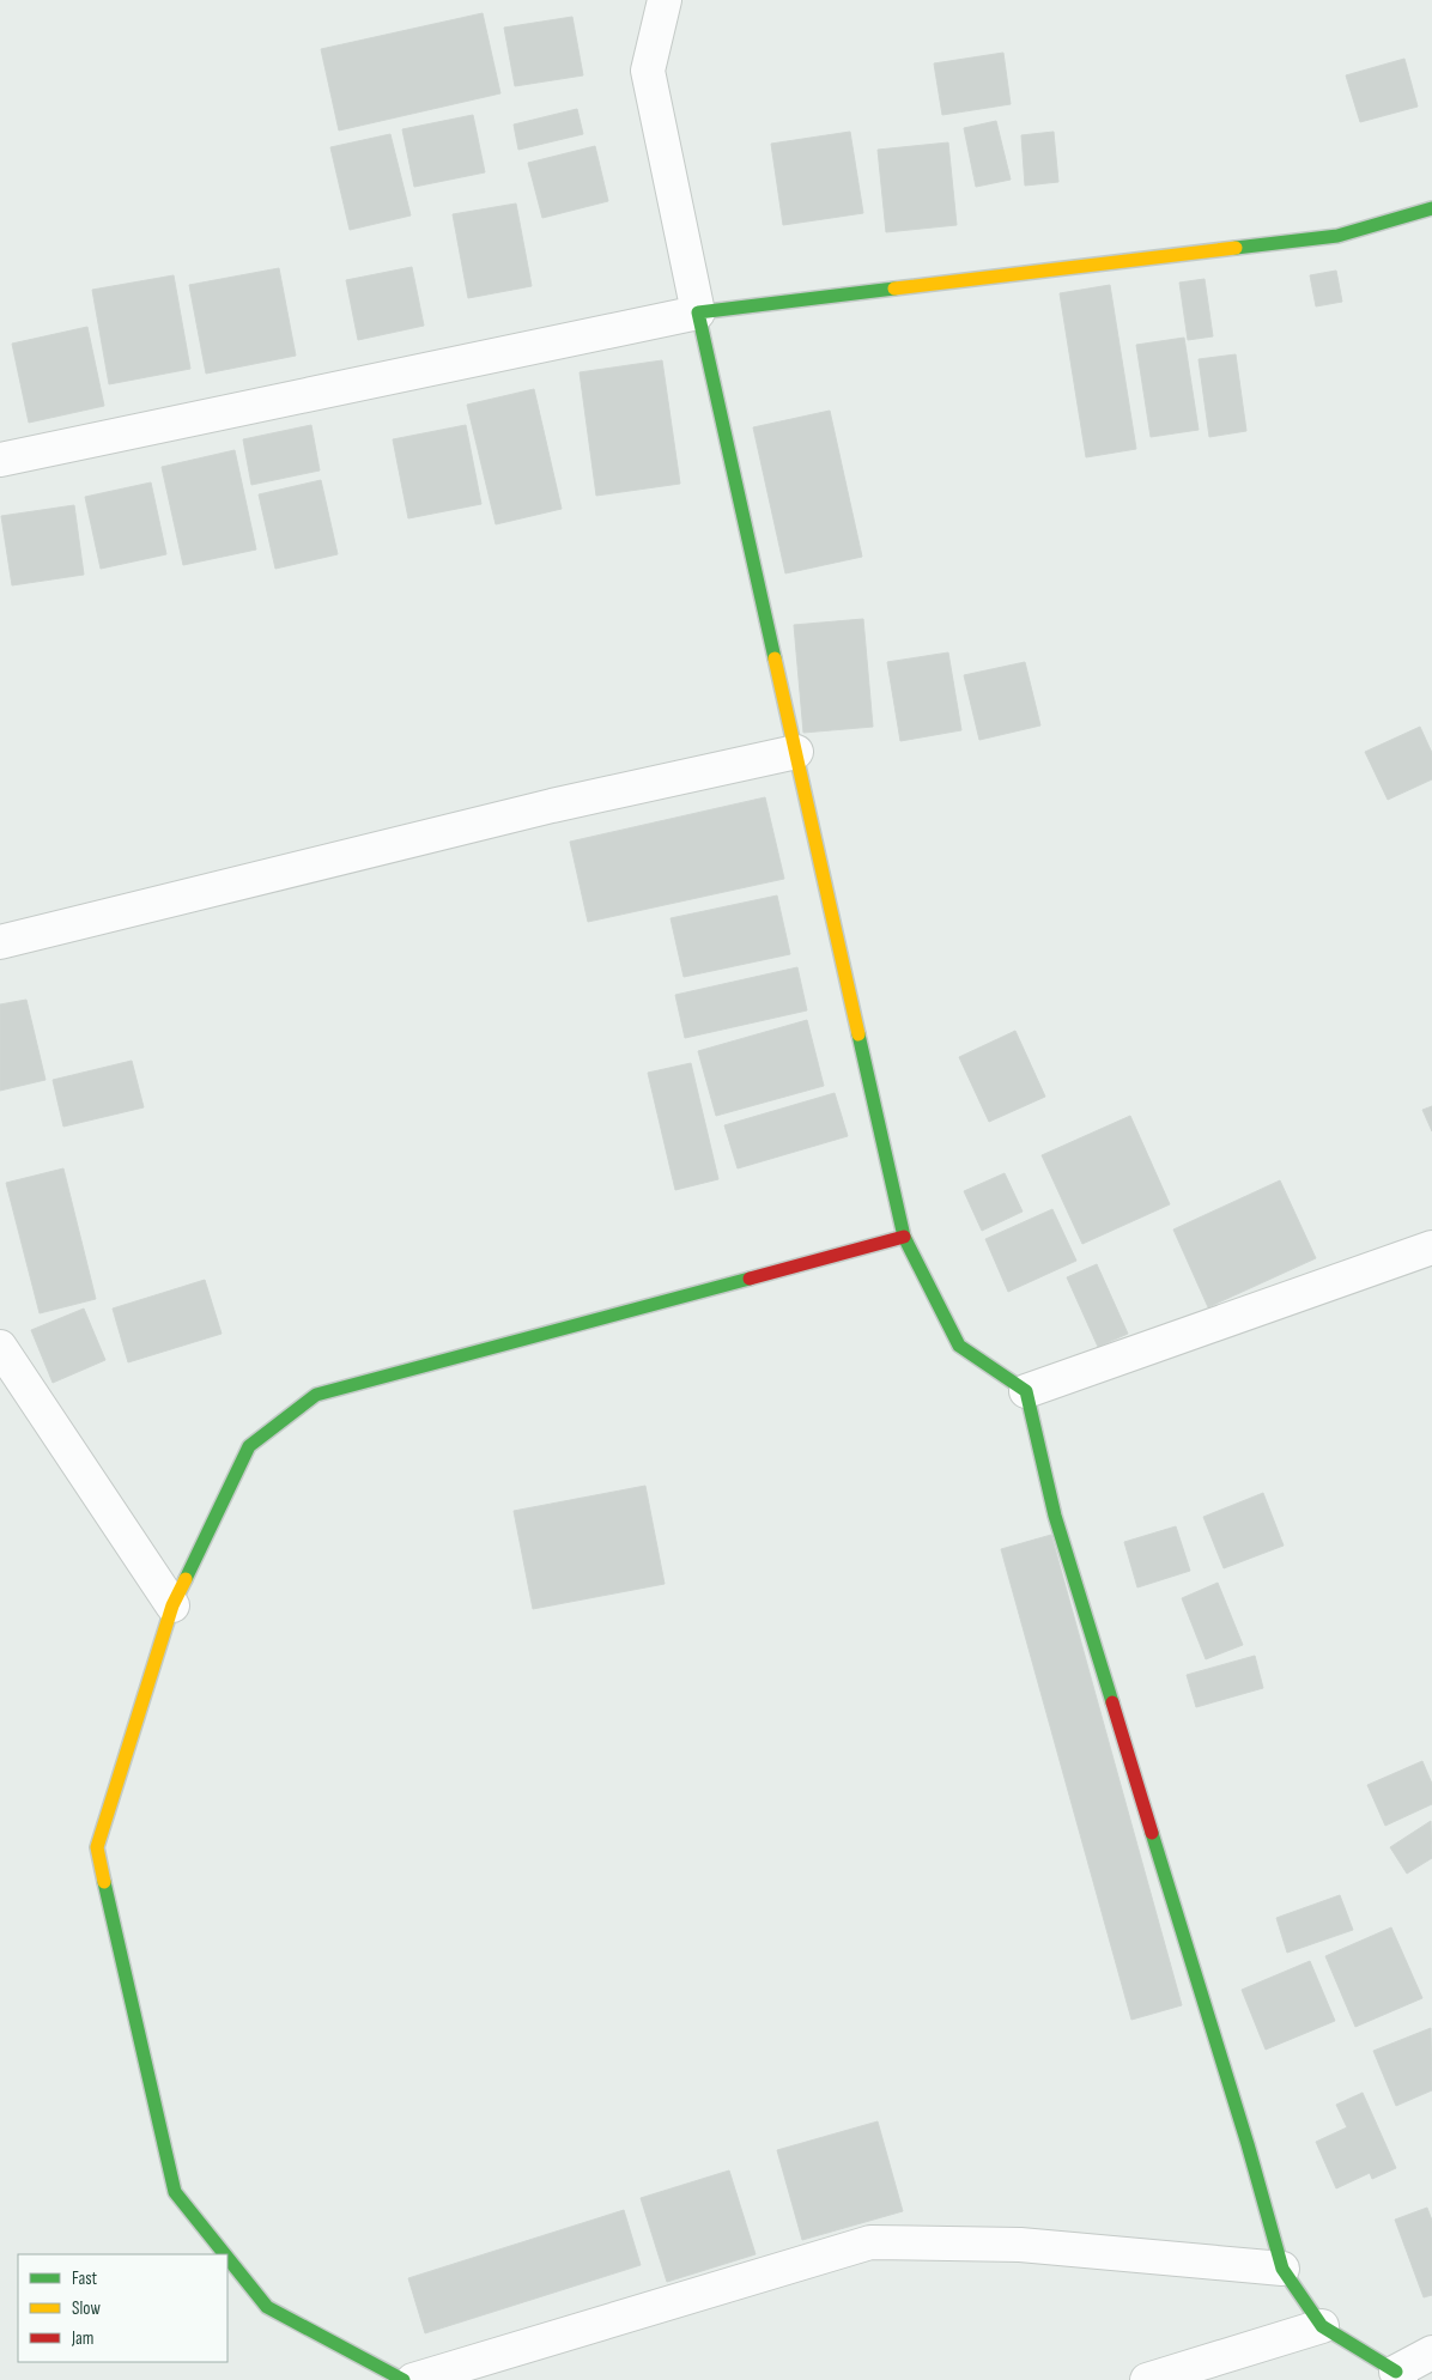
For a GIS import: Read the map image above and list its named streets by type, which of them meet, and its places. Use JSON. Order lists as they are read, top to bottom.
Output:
{
  "legend": ["Fast", "Slow", "Jam"]
}
